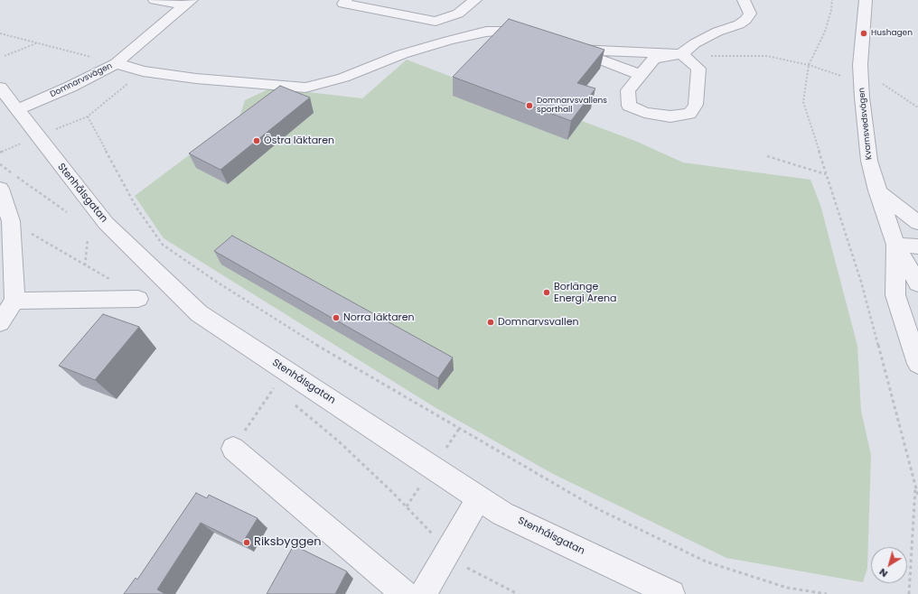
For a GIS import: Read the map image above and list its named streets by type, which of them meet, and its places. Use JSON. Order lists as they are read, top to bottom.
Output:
{
  "streets": {
    "street": ["Domnarvsvägen", "Kvarnsvedsvägen", "Stenhålsgatan"]
  },
  "crossings": [
    ["Domnarvsvägen", "Stenhålsgatan"]
  ],
  "places": [
    "Hushagen",
    "Domnarvsvallens sporthall",
    "Östra läktaren",
    "Borlänge Energi Arena",
    "Norra läktaren",
    "Domnarvsvallen",
    "Riksbyggen"
  ],
  "north": "bottom left"
}
